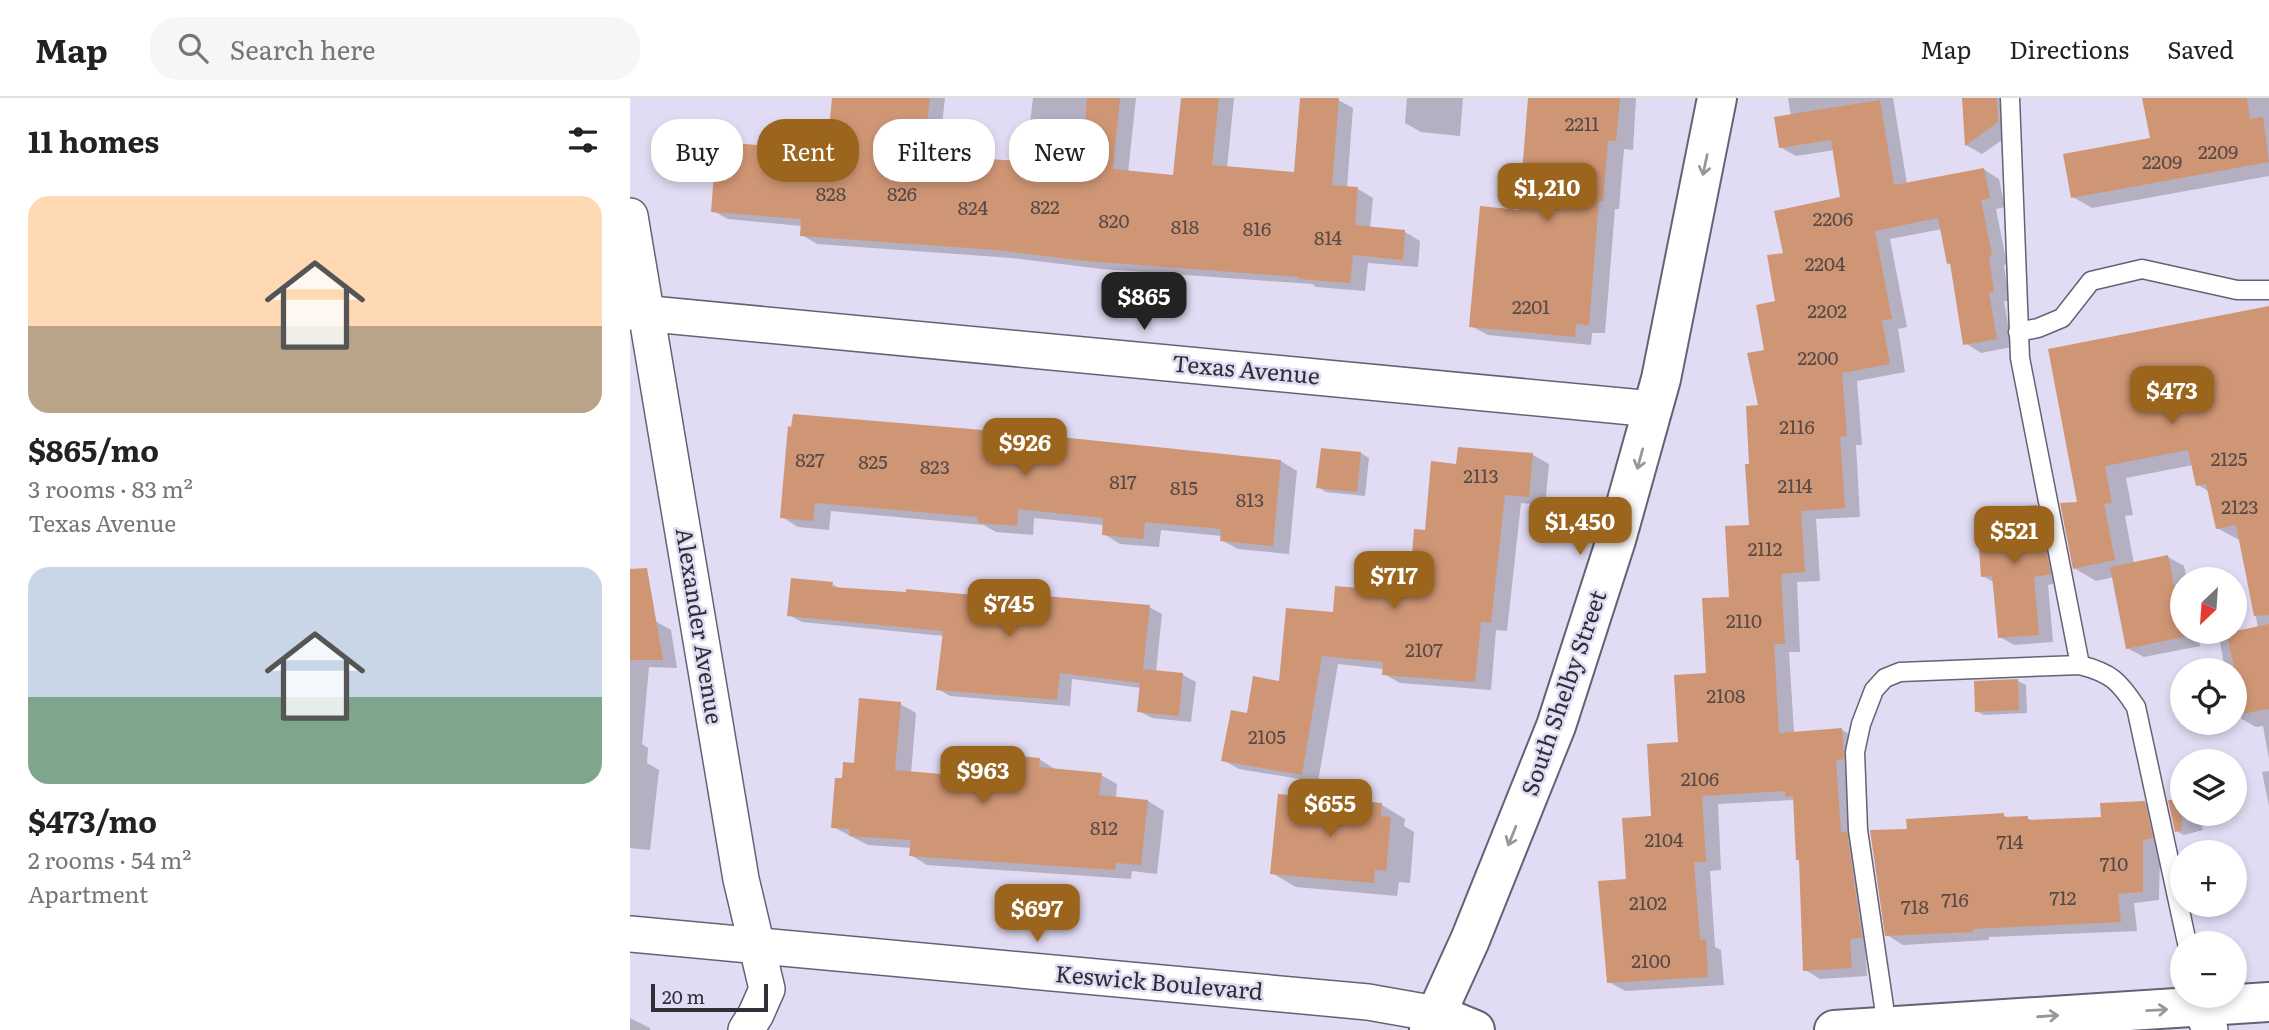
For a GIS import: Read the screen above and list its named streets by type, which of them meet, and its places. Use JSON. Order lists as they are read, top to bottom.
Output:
{
  "streets": {
    "main road": ["South Shelby Street"],
    "street": ["Texas Avenue", "Alexander Avenue", "Keswick Boulevard"]
  },
  "crossings": [
    ["Texas Avenue", "Alexander Avenue"],
    ["Texas Avenue", "South Shelby Street"],
    ["Alexander Avenue", "Keswick Boulevard"],
    ["South Shelby Street", "Keswick Boulevard"]
  ],
  "one_way": ["South Shelby Street"],
  "house_numbers": [
    "2211",
    "2209",
    "2209",
    "828",
    "826",
    "822",
    "824",
    "2206",
    "820",
    "818",
    "816",
    "814",
    "2204",
    "2201",
    "2202",
    "2200",
    "2116",
    "2125",
    "827",
    "825",
    "823",
    "2113",
    "817",
    "2114",
    "815",
    "813",
    "2123",
    "2112",
    "2110",
    "2107",
    "2108",
    "2105",
    "2106",
    "812",
    "2104",
    "714",
    "710",
    "712",
    "716",
    "2102",
    "718",
    "2100"
  ],
  "scale_bar": "20 m",
  "north": "bottom left",
  "page": {
    "header": "Map",
    "search": "Search here",
    "nav": ["Map", "Directions", "Saved"],
    "heading": "11 homes",
    "chip": [
      "Buy",
      "Rent",
      "Filters",
      "New"
    ],
    "price": [
      "$1,210",
      "$865",
      "$473",
      "$926",
      "$1,450",
      "$521",
      "$717",
      "$745",
      "$963",
      "$655",
      "$697"
    ],
    "list": [
      {
        "name": "$865/mo",
        "note": "3 rooms · 83 m² · Texas Avenue"
      },
      {
        "name": "$473/mo",
        "note": "2 rooms · 54 m² · Apartment"
      }
    ],
    "map_buttons": ["+", "−"],
    "scale": "20 m"
  }
}
